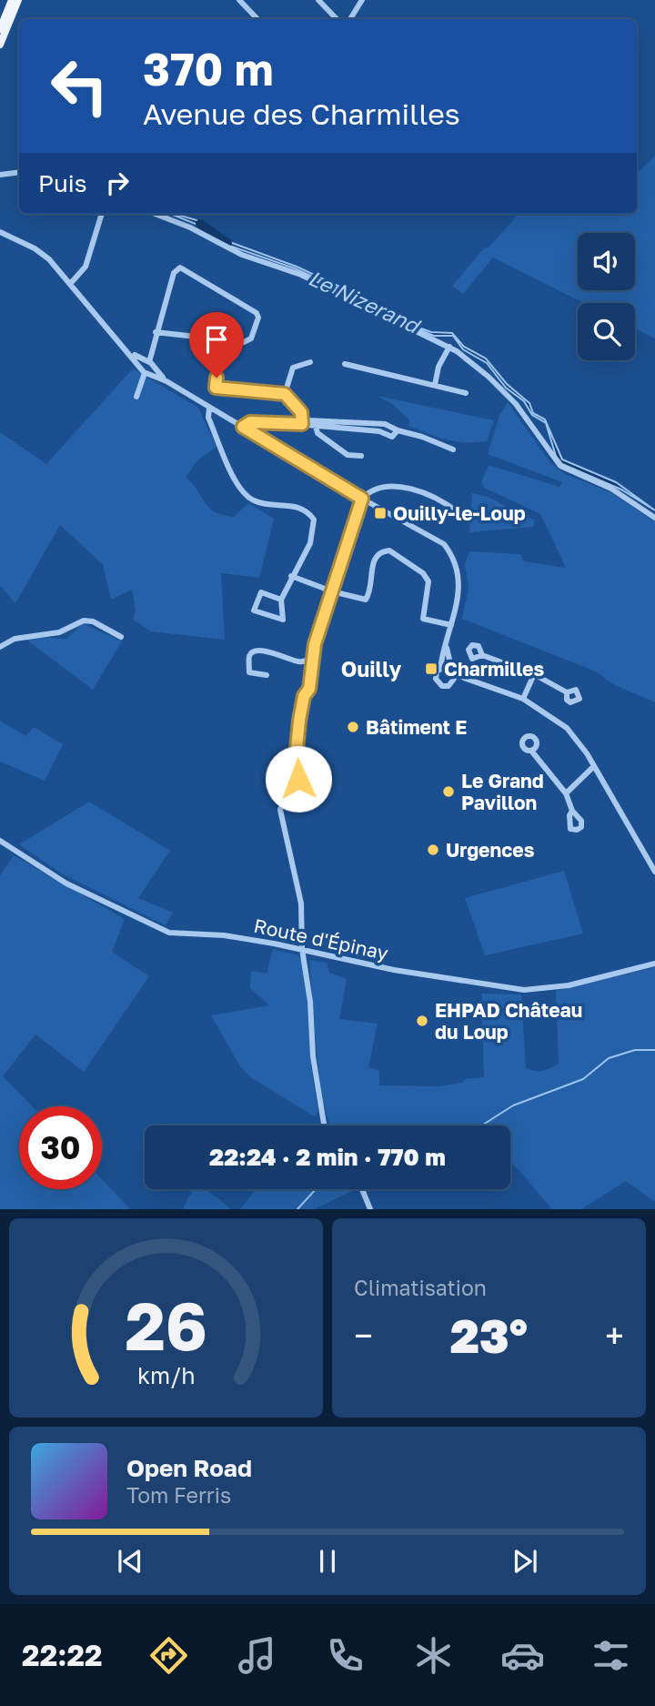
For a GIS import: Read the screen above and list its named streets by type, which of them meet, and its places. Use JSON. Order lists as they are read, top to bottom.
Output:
{
  "streets": {
    "street": ["Route d'Épinay"]
  },
  "districts": ["Ouilly"],
  "water": ["Le Nizerand"],
  "places": {
    "transit": ["Ouilly-le-Loup", "Charmilles"],
    "other": [
      "Bâtiment E",
      "Le Grand Pavillon",
      "Urgences",
      "EHPAD Château du Loup"
    ]
  },
  "page": {
    "turn": ["370 m", "Avenue des Charmilles"],
    "then": "Puis",
    "limit": "30",
    "trip": "22:24 · 2 min · 770 m",
    "tile": "Climatisation",
    "heat": ["−", "23°", "+"],
    "song": ["Open Road", "Tom Ferris"],
    "tabs": "22:22",
    "gauge": ["26", "km/h"]
  }
}
